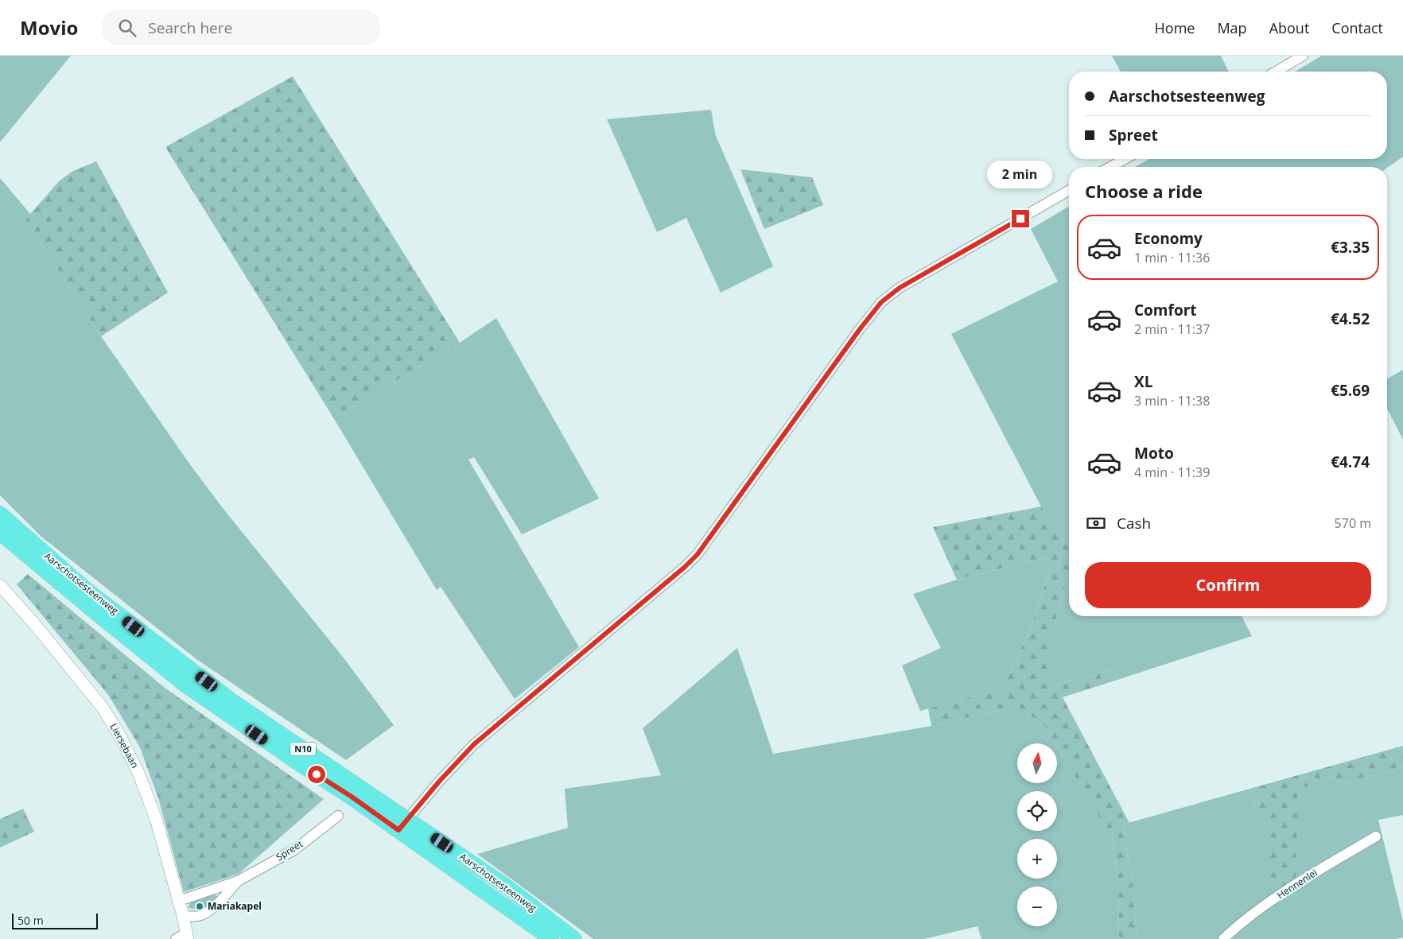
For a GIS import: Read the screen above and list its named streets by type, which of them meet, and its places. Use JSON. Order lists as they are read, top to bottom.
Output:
{
  "streets": {
    "main road": ["Aarschotsesteenweg", "N10"],
    "street": ["Liersebaan", "Spreet", "Hennenlei"]
  },
  "crossings": [
    ["Liersebaan", "Spreet"]
  ],
  "places": ["Mariakapel"],
  "scale_bar": "50 m",
  "north": "top",
  "page": {
    "header": "Movio",
    "search": "Search here",
    "nav": [
      "Home",
      "Map",
      "About",
      "Contact"
    ],
    "banner": ["Aarschotsesteenweg", "Spreet"],
    "bubble": "2 min",
    "heading": "Choose a ride",
    "list": [
      {
        "name": "Economy",
        "note": "1 min · 11:36",
        "value": "€3.35"
      },
      {
        "name": "Comfort",
        "note": "2 min · 11:37",
        "value": "€4.52"
      },
      {
        "name": "XL",
        "note": "3 min · 11:38",
        "value": "€5.69"
      },
      {
        "name": "Moto",
        "note": "4 min · 11:39",
        "value": "€4.74"
      }
    ],
    "pay": ["Cash", "570 m"],
    "buttons": "Confirm",
    "map_buttons": ["+", "−"],
    "scale": "50 m"
  }
}
